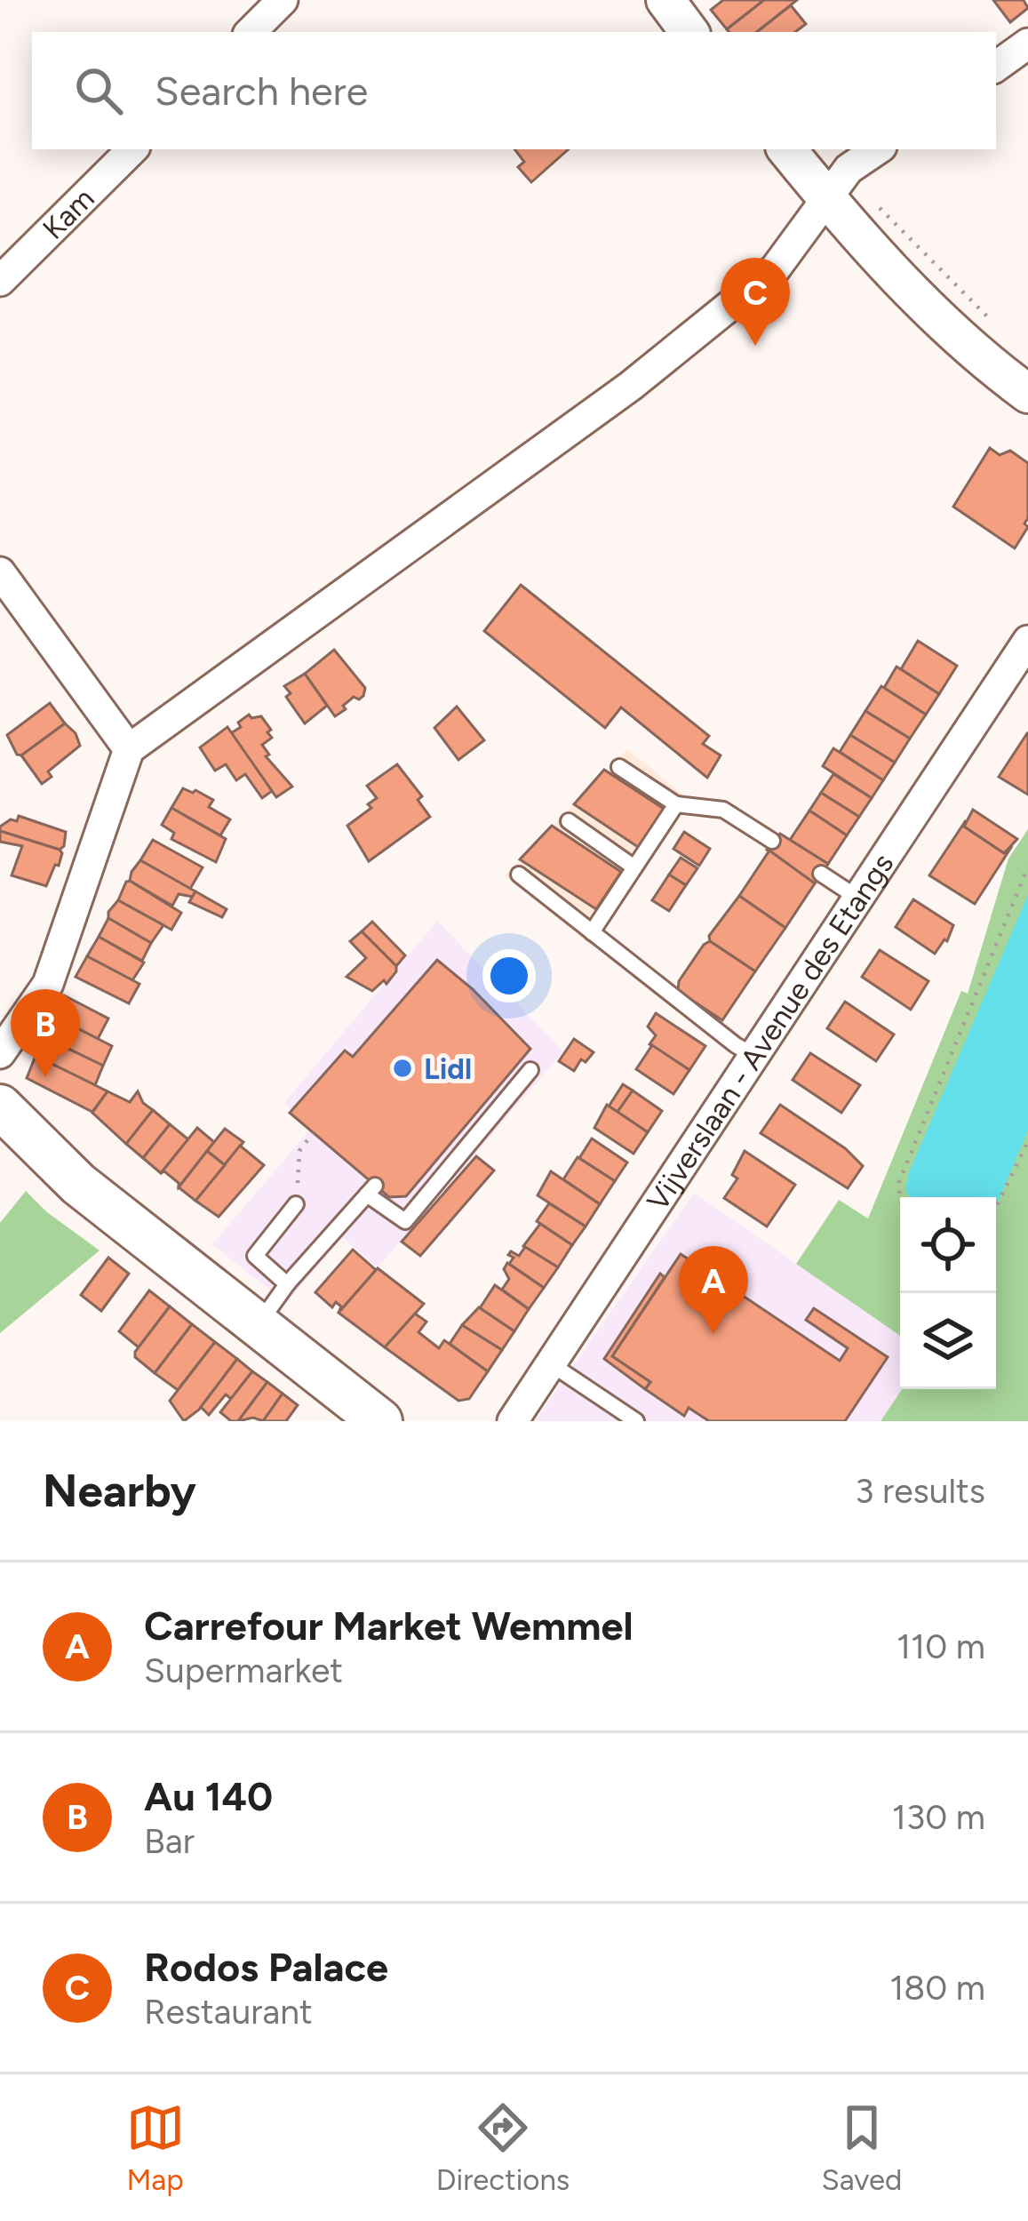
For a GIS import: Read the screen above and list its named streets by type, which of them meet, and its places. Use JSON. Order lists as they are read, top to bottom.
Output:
{
  "streets": {
    "street": ["Kam", "Vijverslaan - Avenue des Etangs"]
  },
  "places": ["Lidl"],
  "page": {
    "search": "Search here",
    "pins": ["C", "B", "A"],
    "heading": ["Nearby", "3 results"],
    "list": [
      {
        "mark": "A",
        "name": "Carrefour Market Wemmel",
        "note": "Supermarket",
        "value": "110 m"
      },
      {
        "mark": "B",
        "name": "Au 140",
        "note": "Bar",
        "value": "130 m"
      },
      {
        "mark": "C",
        "name": "Rodos Palace",
        "note": "Restaurant",
        "value": "180 m"
      }
    ],
    "nav": ["Map", "Directions", "Saved"]
  }
}
